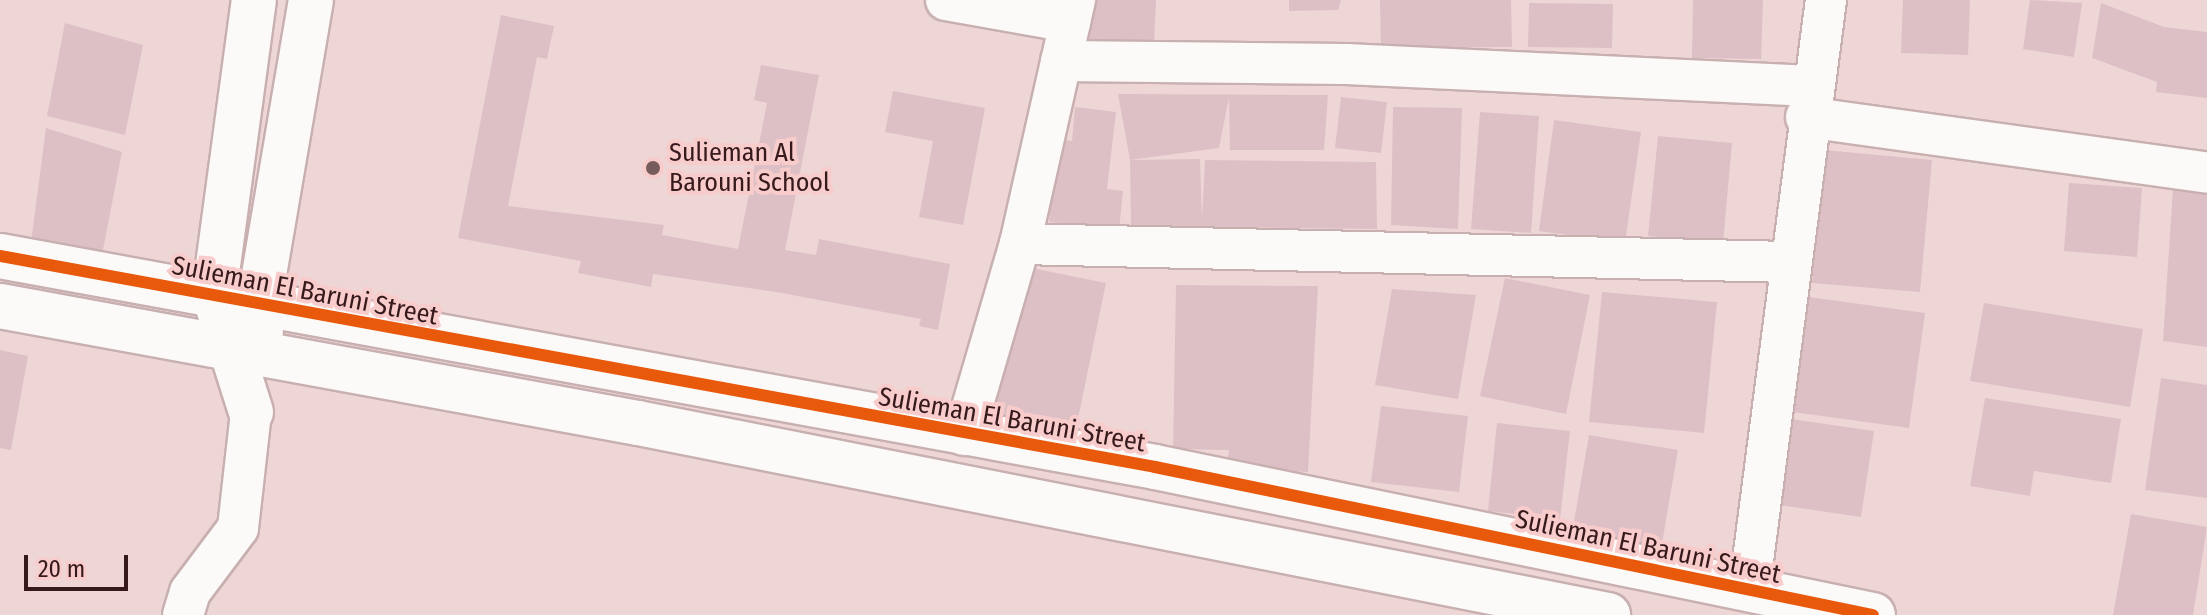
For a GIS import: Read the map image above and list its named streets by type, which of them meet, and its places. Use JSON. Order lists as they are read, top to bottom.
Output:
{
  "streets": {
    "street": ["Sulieman El Baruni Street"]
  },
  "places": ["Sulieman Al Barouni School"],
  "scale_bar": "20 m"
}
